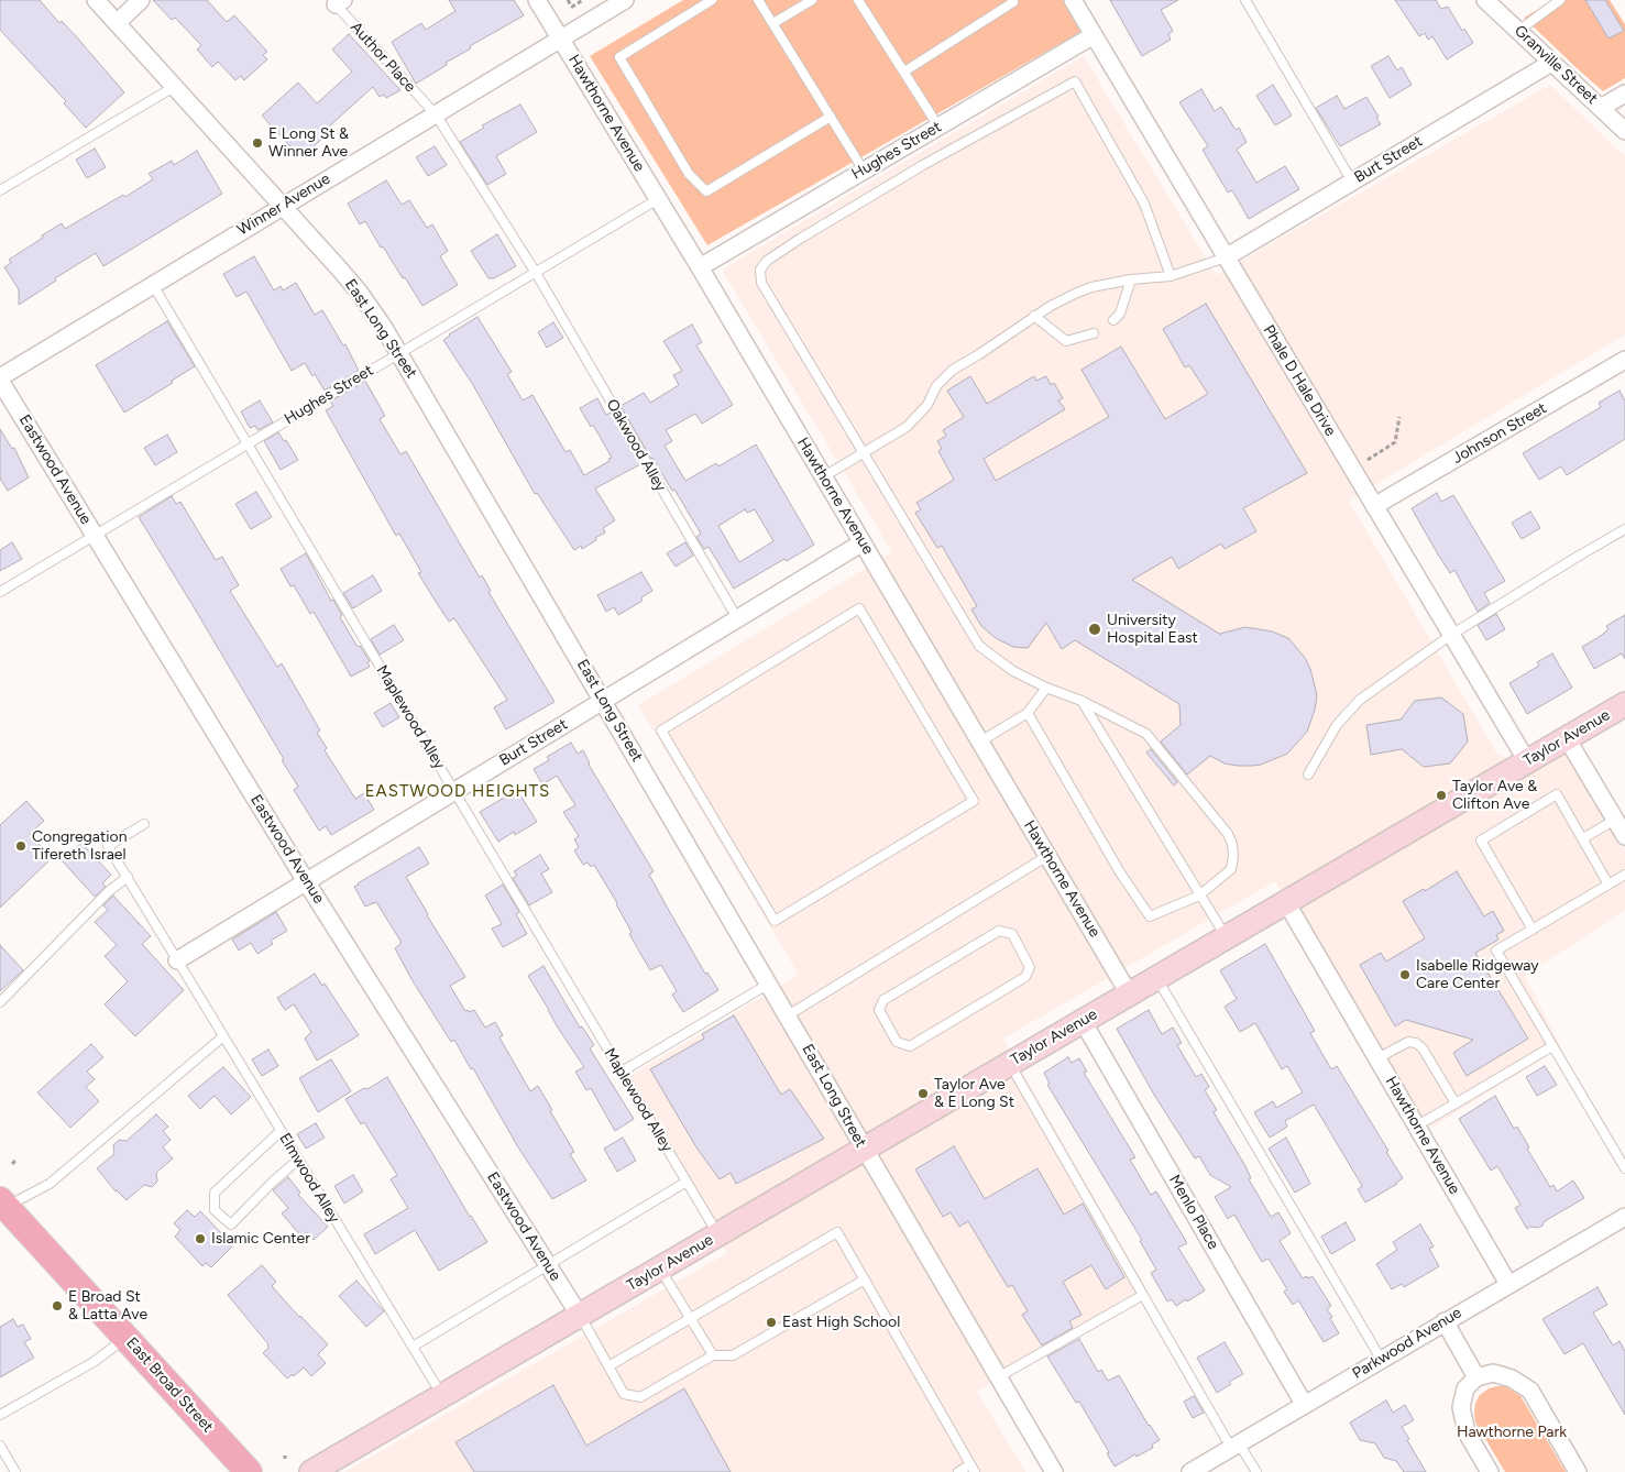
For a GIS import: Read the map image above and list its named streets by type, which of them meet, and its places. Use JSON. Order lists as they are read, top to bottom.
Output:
{
  "streets": {
    "main road": ["Taylor Avenue", "East Broad Street"],
    "street": [
      "Granville Street",
      "Hawthorne Avenue",
      "Hughes Street",
      "Burt Street",
      "Winner Avenue",
      "East Long Street",
      "Phale D Hale Drive",
      "Johnson Street",
      "Eastwood Avenue",
      "Menlo Place",
      "Parkwood Avenue"
    ],
    "lane": [
      "Author Place",
      "Oakwood Alley",
      "Maplewood Alley",
      "Elmwood Alley"
    ]
  },
  "crossings": [
    ["Author Place", "Hughes Street"],
    ["Author Place", "Winner Avenue"],
    ["Author Place", "Oakwood Alley"],
    ["Granville Street", "Burt Street"],
    ["Hawthorne Avenue", "Hughes Street"],
    ["Hawthorne Avenue", "Burt Street"],
    ["Hawthorne Avenue", "Winner Avenue"],
    ["Hawthorne Avenue", "Taylor Avenue"],
    ["Hawthorne Avenue", "Parkwood Avenue"],
    ["Hughes Street", "East Long Street"],
    ["Hughes Street", "Phale D Hale Drive"],
    ["Hughes Street", "Oakwood Alley"],
    ["Hughes Street", "Eastwood Avenue"],
    ["Hughes Street", "Maplewood Alley"],
    ["Burt Street", "East Long Street"],
    ["Burt Street", "Phale D Hale Drive"],
    ["Burt Street", "Oakwood Alley"],
    ["Burt Street", "Eastwood Avenue"],
    ["Burt Street", "Maplewood Alley"],
    ["Burt Street", "Elmwood Alley"],
    ["Winner Avenue", "East Long Street"],
    ["Winner Avenue", "Eastwood Avenue"],
    ["Winner Avenue", "Maplewood Alley"],
    ["East Long Street", "Taylor Avenue"],
    ["Phale D Hale Drive", "Johnson Street"],
    ["Phale D Hale Drive", "Taylor Avenue"],
    ["Eastwood Avenue", "Taylor Avenue"],
    ["Maplewood Alley", "Taylor Avenue"],
    ["Taylor Avenue", "Elmwood Alley"],
    ["Taylor Avenue", "Menlo Place"],
    ["Menlo Place", "Parkwood Avenue"]
  ],
  "districts": ["EASTWOOD HEIGHTS"],
  "parks": ["Hawthorne Park"],
  "places": [
    "E Long St & Winner Ave",
    "University Hospital East",
    "Taylor Ave & Clifton Ave",
    "Congregation Tifereth Israel",
    "Isabelle Ridgeway Care Center",
    "Taylor Ave & E Long St",
    "Islamic Center",
    "E Broad St & Latta Ave",
    "East High School"
  ]
}
